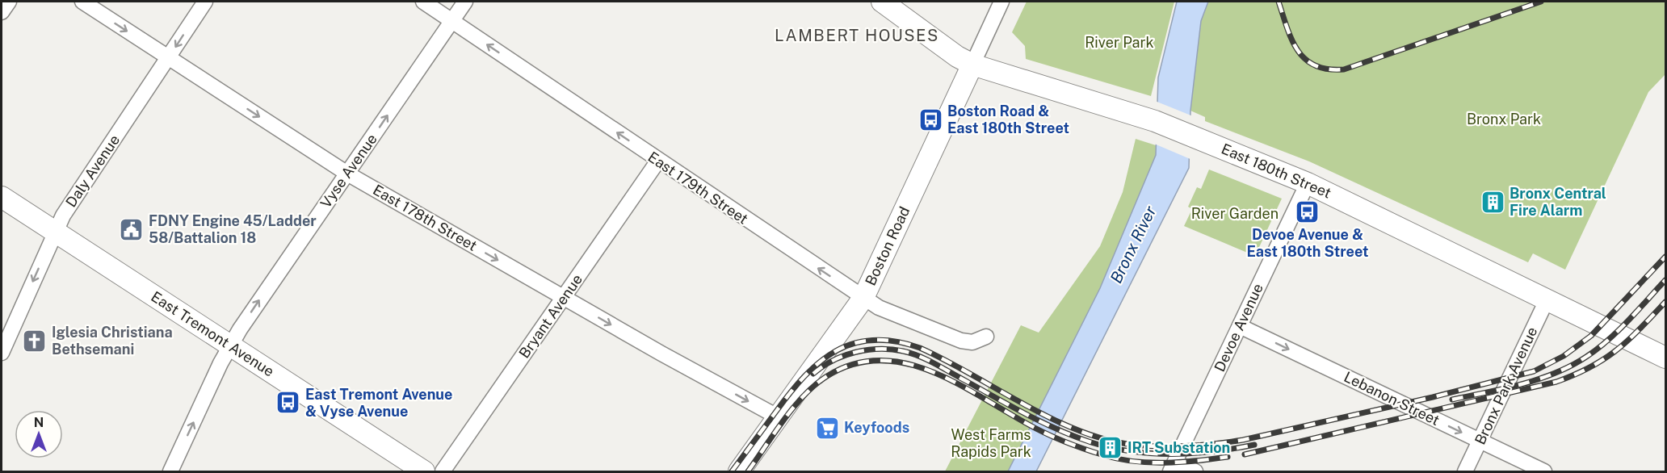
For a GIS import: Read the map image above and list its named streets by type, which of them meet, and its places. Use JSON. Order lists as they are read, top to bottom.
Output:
{
  "streets": {
    "street": [
      "Daly Avenue",
      "Vyse Avenue",
      "East 180th Street",
      "East 179th Street",
      "East 178th Street",
      "Boston Road",
      "Bryant Avenue",
      "Devoe Avenue",
      "East Tremont Avenue",
      "Bronx Park Avenue",
      "Lebanon Street"
    ]
  },
  "crossings": [
    ["Daly Avenue", "East 178th Street"],
    ["Daly Avenue", "East Tremont Avenue"],
    ["Vyse Avenue", "East 179th Street"],
    ["Vyse Avenue", "East 178th Street"],
    ["Vyse Avenue", "East Tremont Avenue"],
    ["East 180th Street", "Boston Road"],
    ["East 180th Street", "Devoe Avenue"],
    ["East 180th Street", "Bronx Park Avenue"],
    ["East 179th Street", "Boston Road"],
    ["East 179th Street", "Bryant Avenue"],
    ["East 178th Street", "Boston Road"],
    ["East 178th Street", "Bryant Avenue"],
    ["Devoe Avenue", "Lebanon Street"],
    ["Bronx Park Avenue", "Lebanon Street"]
  ],
  "one_way": [
    "Daly Avenue",
    "Vyse Avenue",
    "East 179th Street",
    "East 178th Street",
    "Lebanon Street"
  ],
  "districts": ["LAMBERT HOUSES"],
  "water": ["Bronx River"],
  "parks": [
    "River Park",
    "Bronx Park",
    "River Garden",
    "West Farms Rapids Park"
  ],
  "places": {
    "bus stop": ["Boston Road & East 180th Street", "Devoe Avenue & East 180th Street", "East Tremont Avenue & Vyse Avenue"],
    "building": ["Bronx Central Fire Alarm", "IRT Substation"],
    "public building": ["FDNY Engine 45/Ladder 58/Battalion 18"],
    "church": ["Iglesia Christiana Bethsemani"],
    "supermarket": ["Keyfoods"]
  },
  "north": "top"
}
